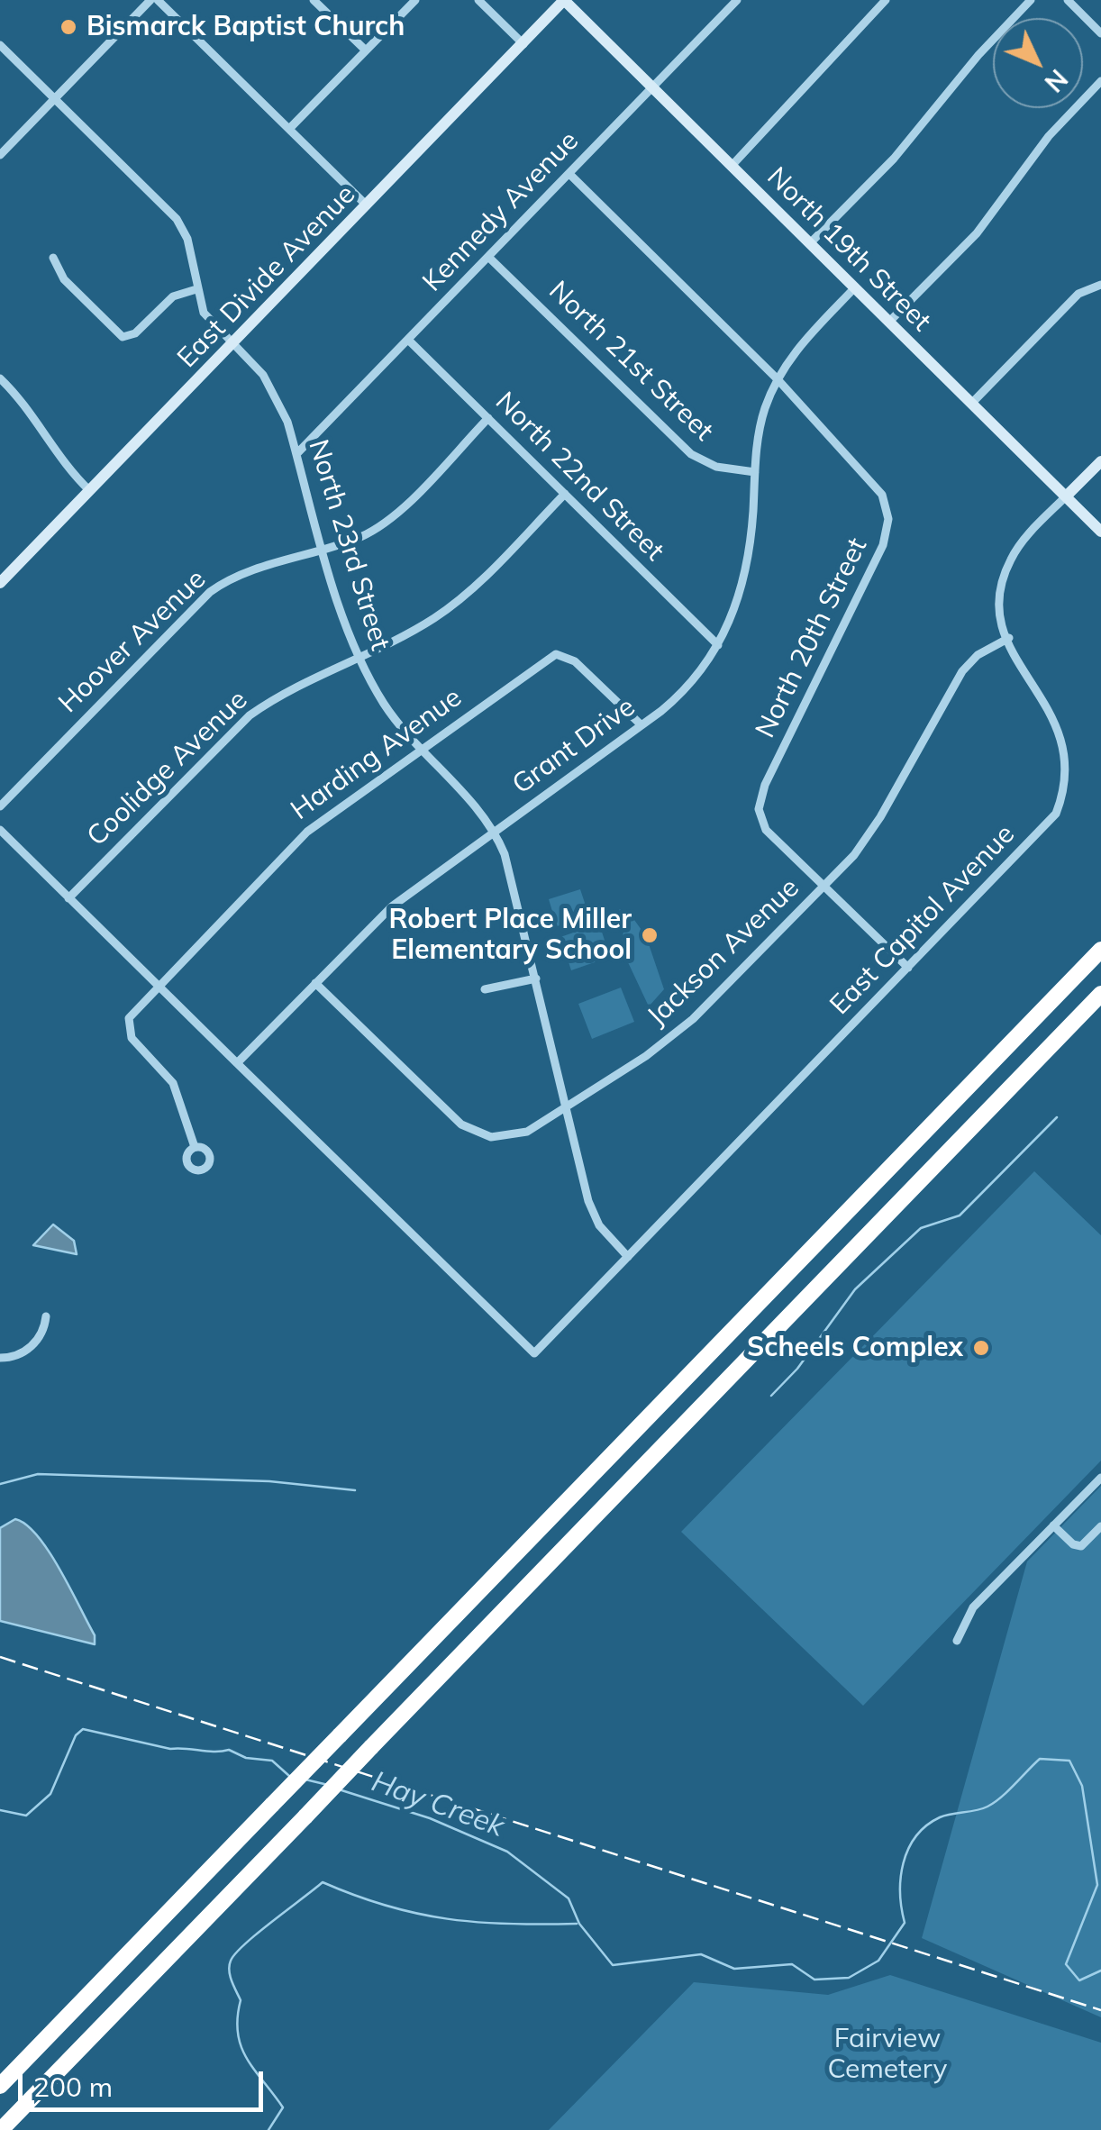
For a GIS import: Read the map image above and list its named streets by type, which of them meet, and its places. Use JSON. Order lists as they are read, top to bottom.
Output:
{
  "streets": {
    "street": [
      "Kennedy Avenue",
      "North 19th Street",
      "East Divide Avenue",
      "North 21st Street",
      "North 22nd Street",
      "North 23rd Street",
      "North 20th Street",
      "Hoover Avenue",
      "Grant Drive",
      "Harding Avenue",
      "Coolidge Avenue",
      "East Capitol Avenue",
      "Jackson Avenue"
    ]
  },
  "crossings": [
    ["Kennedy Avenue", "North 19th Street"],
    ["Kennedy Avenue", "North 21st Street"],
    ["Kennedy Avenue", "North 22nd Street"],
    ["Kennedy Avenue", "North 23rd Street"],
    ["Kennedy Avenue", "North 20th Street"],
    ["North 19th Street", "East Divide Avenue"],
    ["North 19th Street", "Grant Drive"],
    ["North 19th Street", "East Capitol Avenue"],
    ["East Divide Avenue", "North 23rd Street"],
    ["North 21st Street", "Grant Drive"],
    ["North 22nd Street", "Hoover Avenue"],
    ["North 22nd Street", "Grant Drive"],
    ["North 22nd Street", "Coolidge Avenue"],
    ["North 23rd Street", "Hoover Avenue"],
    ["North 23rd Street", "Grant Drive"],
    ["North 23rd Street", "Harding Avenue"],
    ["North 23rd Street", "Coolidge Avenue"],
    ["North 23rd Street", "East Capitol Avenue"],
    ["North 23rd Street", "Jackson Avenue"],
    ["North 20th Street", "Grant Drive"],
    ["North 20th Street", "East Capitol Avenue"],
    ["North 20th Street", "Jackson Avenue"],
    ["Grant Drive", "Harding Avenue"],
    ["Grant Drive", "East Capitol Avenue"],
    ["Grant Drive", "Jackson Avenue"],
    ["East Capitol Avenue", "Jackson Avenue"]
  ],
  "water": ["Hay Creek"],
  "parks": ["Fairview Cemetery"],
  "places": ["Bismarck Baptist Church", "Robert Place Miller Elementary School", "Scheels Complex"],
  "scale_bar": "200 m",
  "north": "bottom right"
}
